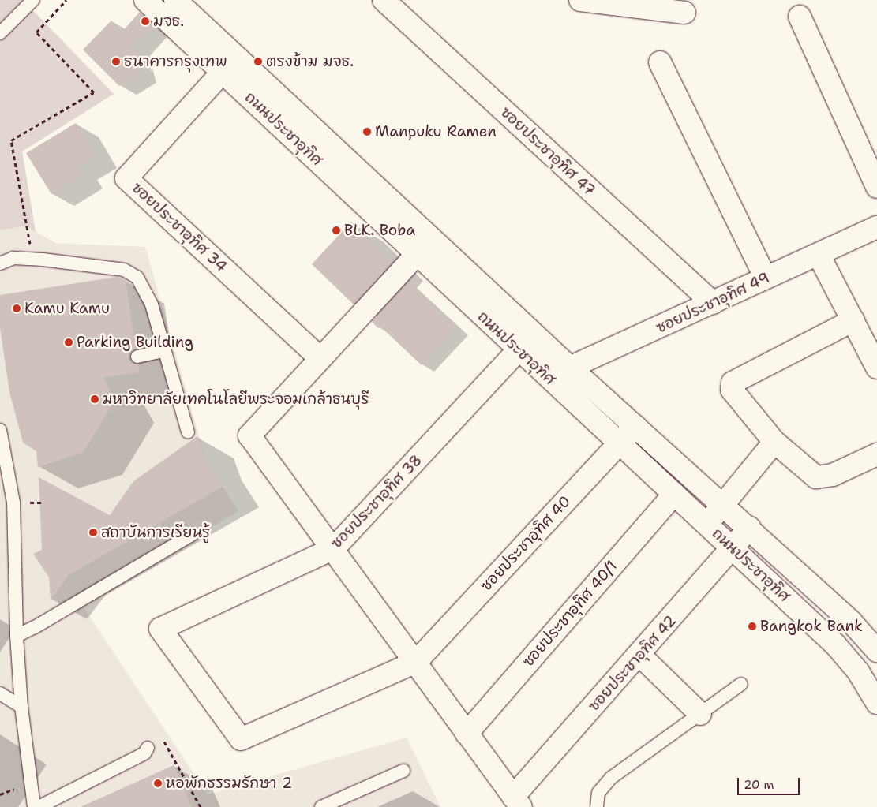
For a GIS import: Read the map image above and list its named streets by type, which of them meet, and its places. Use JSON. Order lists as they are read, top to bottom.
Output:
{
  "streets": {
    "street": [
      "ถนนประชาอุทิศ",
      "ซอยประชาอุทิศ 47",
      "ซอยประชาอุทิศ 34",
      "ซอยประชาอุทิศ 49",
      "ซอยประชาอุทิศ 38",
      "ซอยประชาอุทิศ 40",
      "ซอยประชาอุทิศ 40/1",
      "ซอยประชาอุทิศ 42"
    ]
  },
  "crossings": [
    ["ถนนประชาอุทิศ", "ซอยประชาอุทิศ 34"],
    ["ถนนประชาอุทิศ", "ซอยประชาอุทิศ 49"],
    ["ถนนประชาอุทิศ", "ซอยประชาอุทิศ 38"],
    ["ถนนประชาอุทิศ", "ซอยประชาอุทิศ 40"],
    ["ถนนประชาอุทิศ", "ซอยประชาอุทิศ 40/1"],
    ["ถนนประชาอุทิศ", "ซอยประชาอุทิศ 42"],
    ["ซอยประชาอุทิศ 47", "ซอยประชาอุทิศ 49"],
    ["ซอยประชาอุทิศ 38", "ซอยประชาอุทิศ 40"]
  ],
  "places": [
    "มจธ.",
    "ธนาคารกรุงเทพ",
    "ตรงข้าม มจธ.",
    "Manpuku Ramen",
    "BLK. Boba",
    "Kamu Kamu",
    "Parking Building",
    "มหาวิทยาลัยเทคโนโลยีพระจอมเกล้าธนบุรี",
    "สถาบันการเรียนรู้",
    "Bangkok Bank",
    "หอพักธรรมรักษา 2"
  ],
  "scale_bar": "20 m"
}
